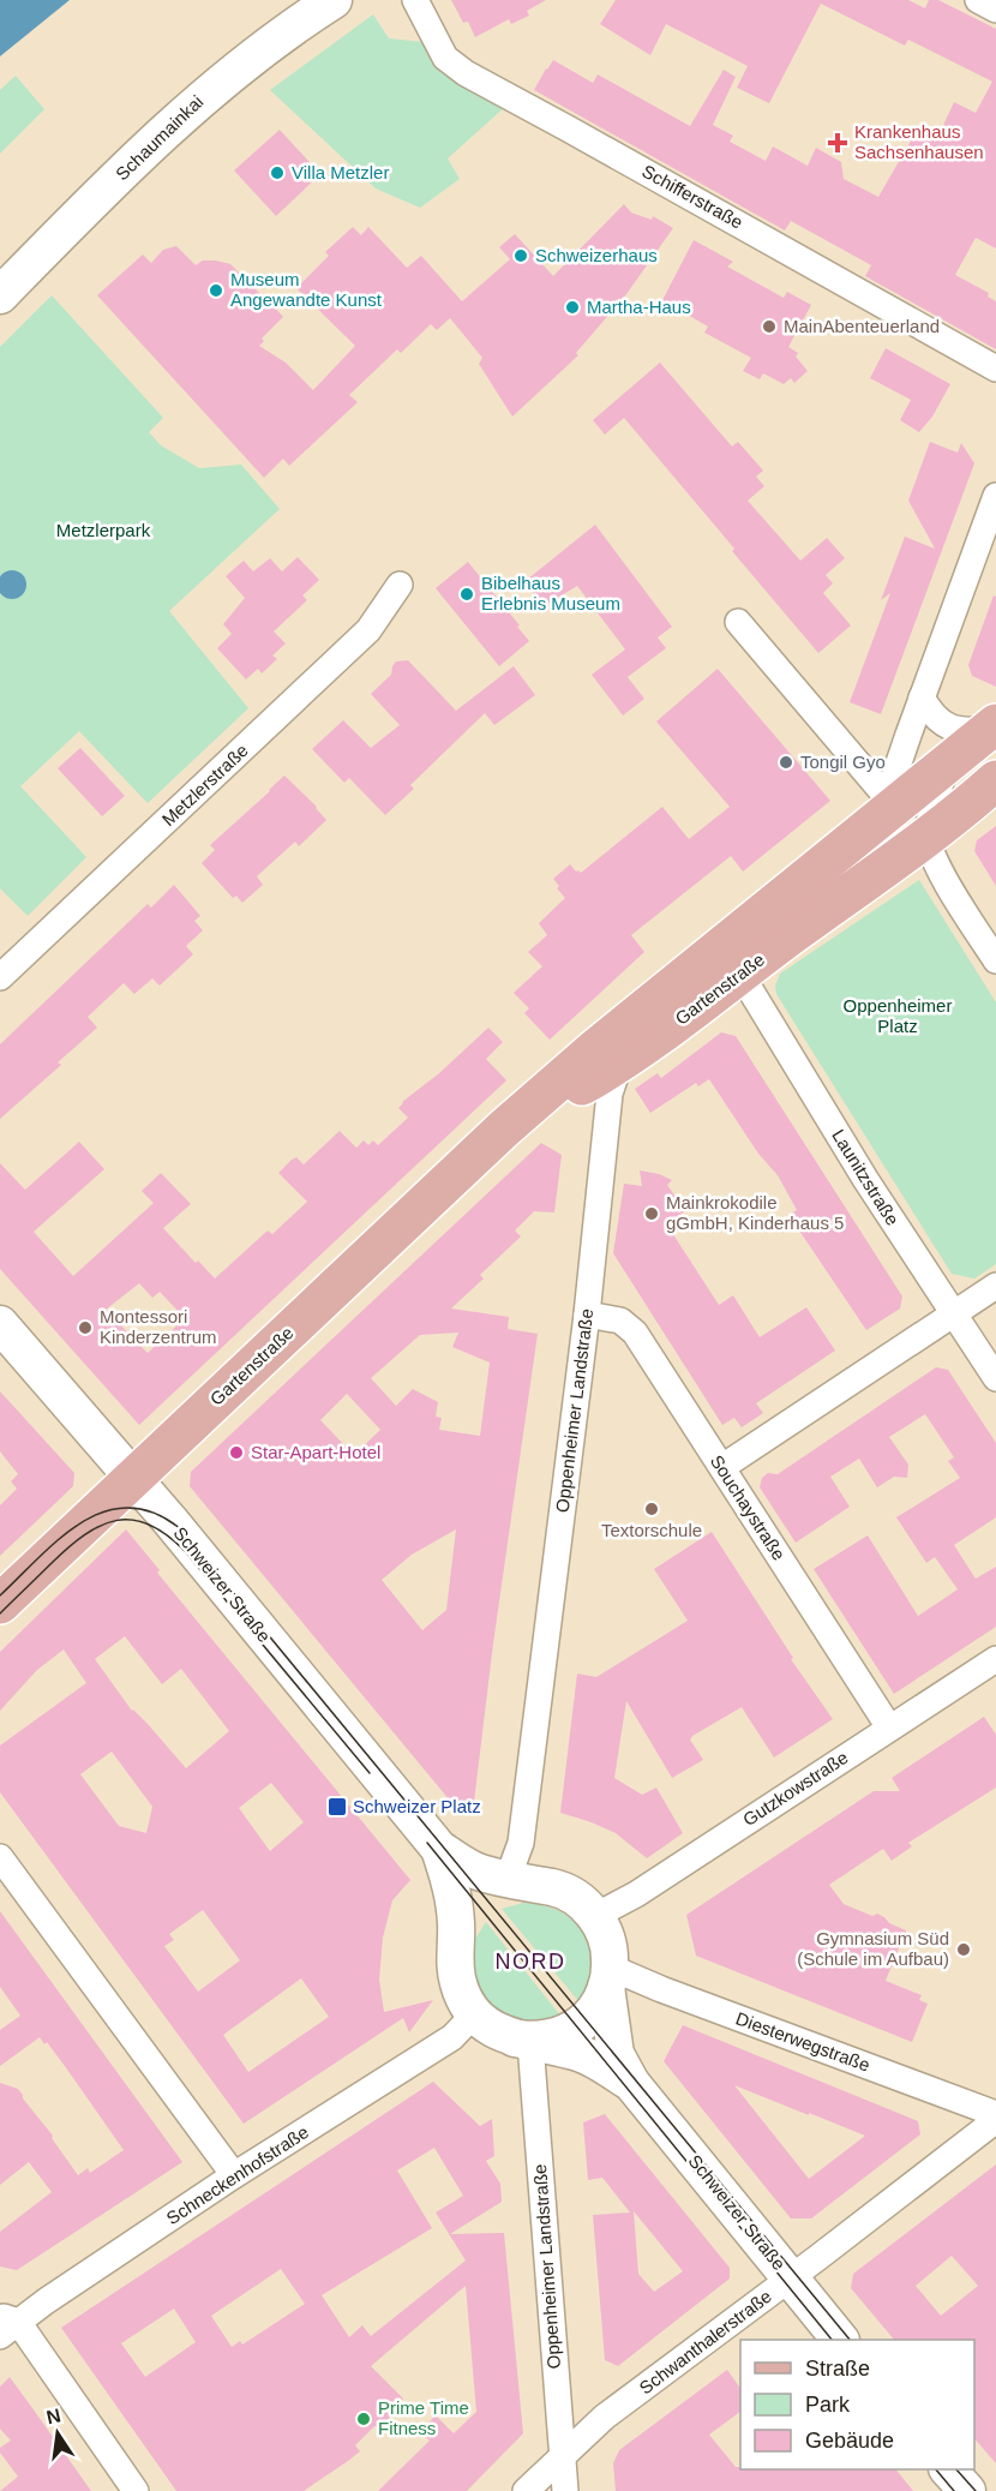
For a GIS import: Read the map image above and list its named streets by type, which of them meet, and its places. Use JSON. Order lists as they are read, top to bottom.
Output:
{
  "streets": {
    "main road": ["Gartenstraße"],
    "street": [
      "Schaumainkai",
      "Schifferstraße",
      "Metzlerstraße",
      "Launitzstraße",
      "Oppenheimer Landstraße",
      "Souchaystraße",
      "Schweizer Straße",
      "Gutzkowstraße",
      "Diesterwegstraße",
      "Schneckenhofstraße",
      "Schwanthalerstraße"
    ]
  },
  "crossings": [
    ["Gartenstraße", "Launitzstraße"],
    ["Gartenstraße", "Oppenheimer Landstraße"],
    ["Gartenstraße", "Schweizer Straße"],
    ["Oppenheimer Landstraße", "Souchaystraße"],
    ["Oppenheimer Landstraße", "Gutzkowstraße"],
    ["Oppenheimer Landstraße", "Diesterwegstraße"],
    ["Oppenheimer Landstraße", "Schneckenhofstraße"],
    ["Oppenheimer Landstraße", "Schwanthalerstraße"],
    ["Souchaystraße", "Gutzkowstraße"],
    ["Schweizer Straße", "Schwanthalerstraße"],
    ["Gutzkowstraße", "Diesterwegstraße"],
    ["Gutzkowstraße", "Schneckenhofstraße"],
    ["Diesterwegstraße", "Schneckenhofstraße"]
  ],
  "districts": ["NORD"],
  "parks": ["Metzlerpark", "Oppenheimer Platz"],
  "places": {
    "health": ["Krankenhaus Sachsenhausen"],
    "other": [
      "Villa Metzler",
      "Schweizerhaus",
      "Museum Angewandte Kunst",
      "Martha-Haus",
      "MainAbenteuerland",
      "Bibelhaus Erlebnis Museum",
      "Tongil Gyo",
      "Mainkrokodile gGmbH, Kinderhaus 5",
      "Montessori Kinderzentrum",
      "Star-Apart-Hotel",
      "Textorschule",
      "Gymnasium Süd (Schule im Aufbau)",
      "Prime Time Fitness"
    ],
    "transit": ["Schweizer Platz"]
  },
  "legend": ["Straße", "Park", "Gebäude"],
  "north": "top"
}
